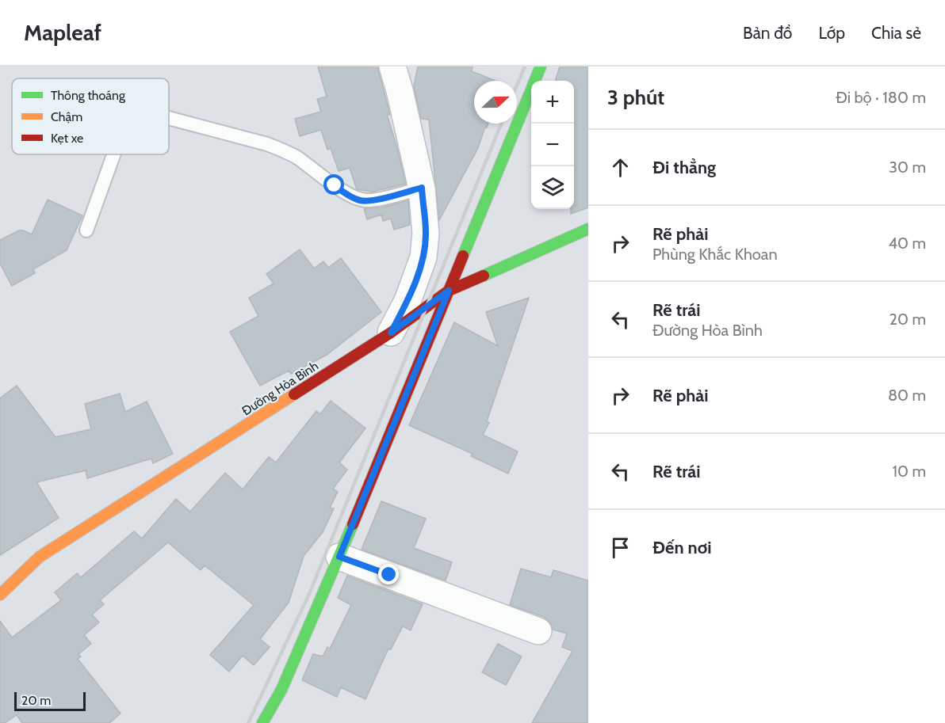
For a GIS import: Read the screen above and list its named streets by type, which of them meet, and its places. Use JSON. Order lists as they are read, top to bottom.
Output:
{
  "streets": {
    "street": ["Đường Hòa Bình"]
  },
  "legend": ["Thông thoáng", "Chậm", "Kẹt xe"],
  "scale_bar": "20 m",
  "north": "right",
  "page": {
    "header": "Mapleaf",
    "nav": ["Bản đồ", "Lớp", "Chia sẻ"],
    "heading": ["3 phút", "Đi bộ · 180 m"],
    "map_buttons": ["+", "−"],
    "list": [
      ["Đi thẳng", "30 m"],
      ["Rẽ phải", "Phùng Khắc Khoan", "40 m"],
      ["Rẽ trái", "Đường Hòa Bình", "20 m"],
      ["Rẽ phải", "80 m"],
      ["Rẽ trái", "10 m"],
      "Đến nơi"
    ],
    "scale": "20 m"
  }
}
